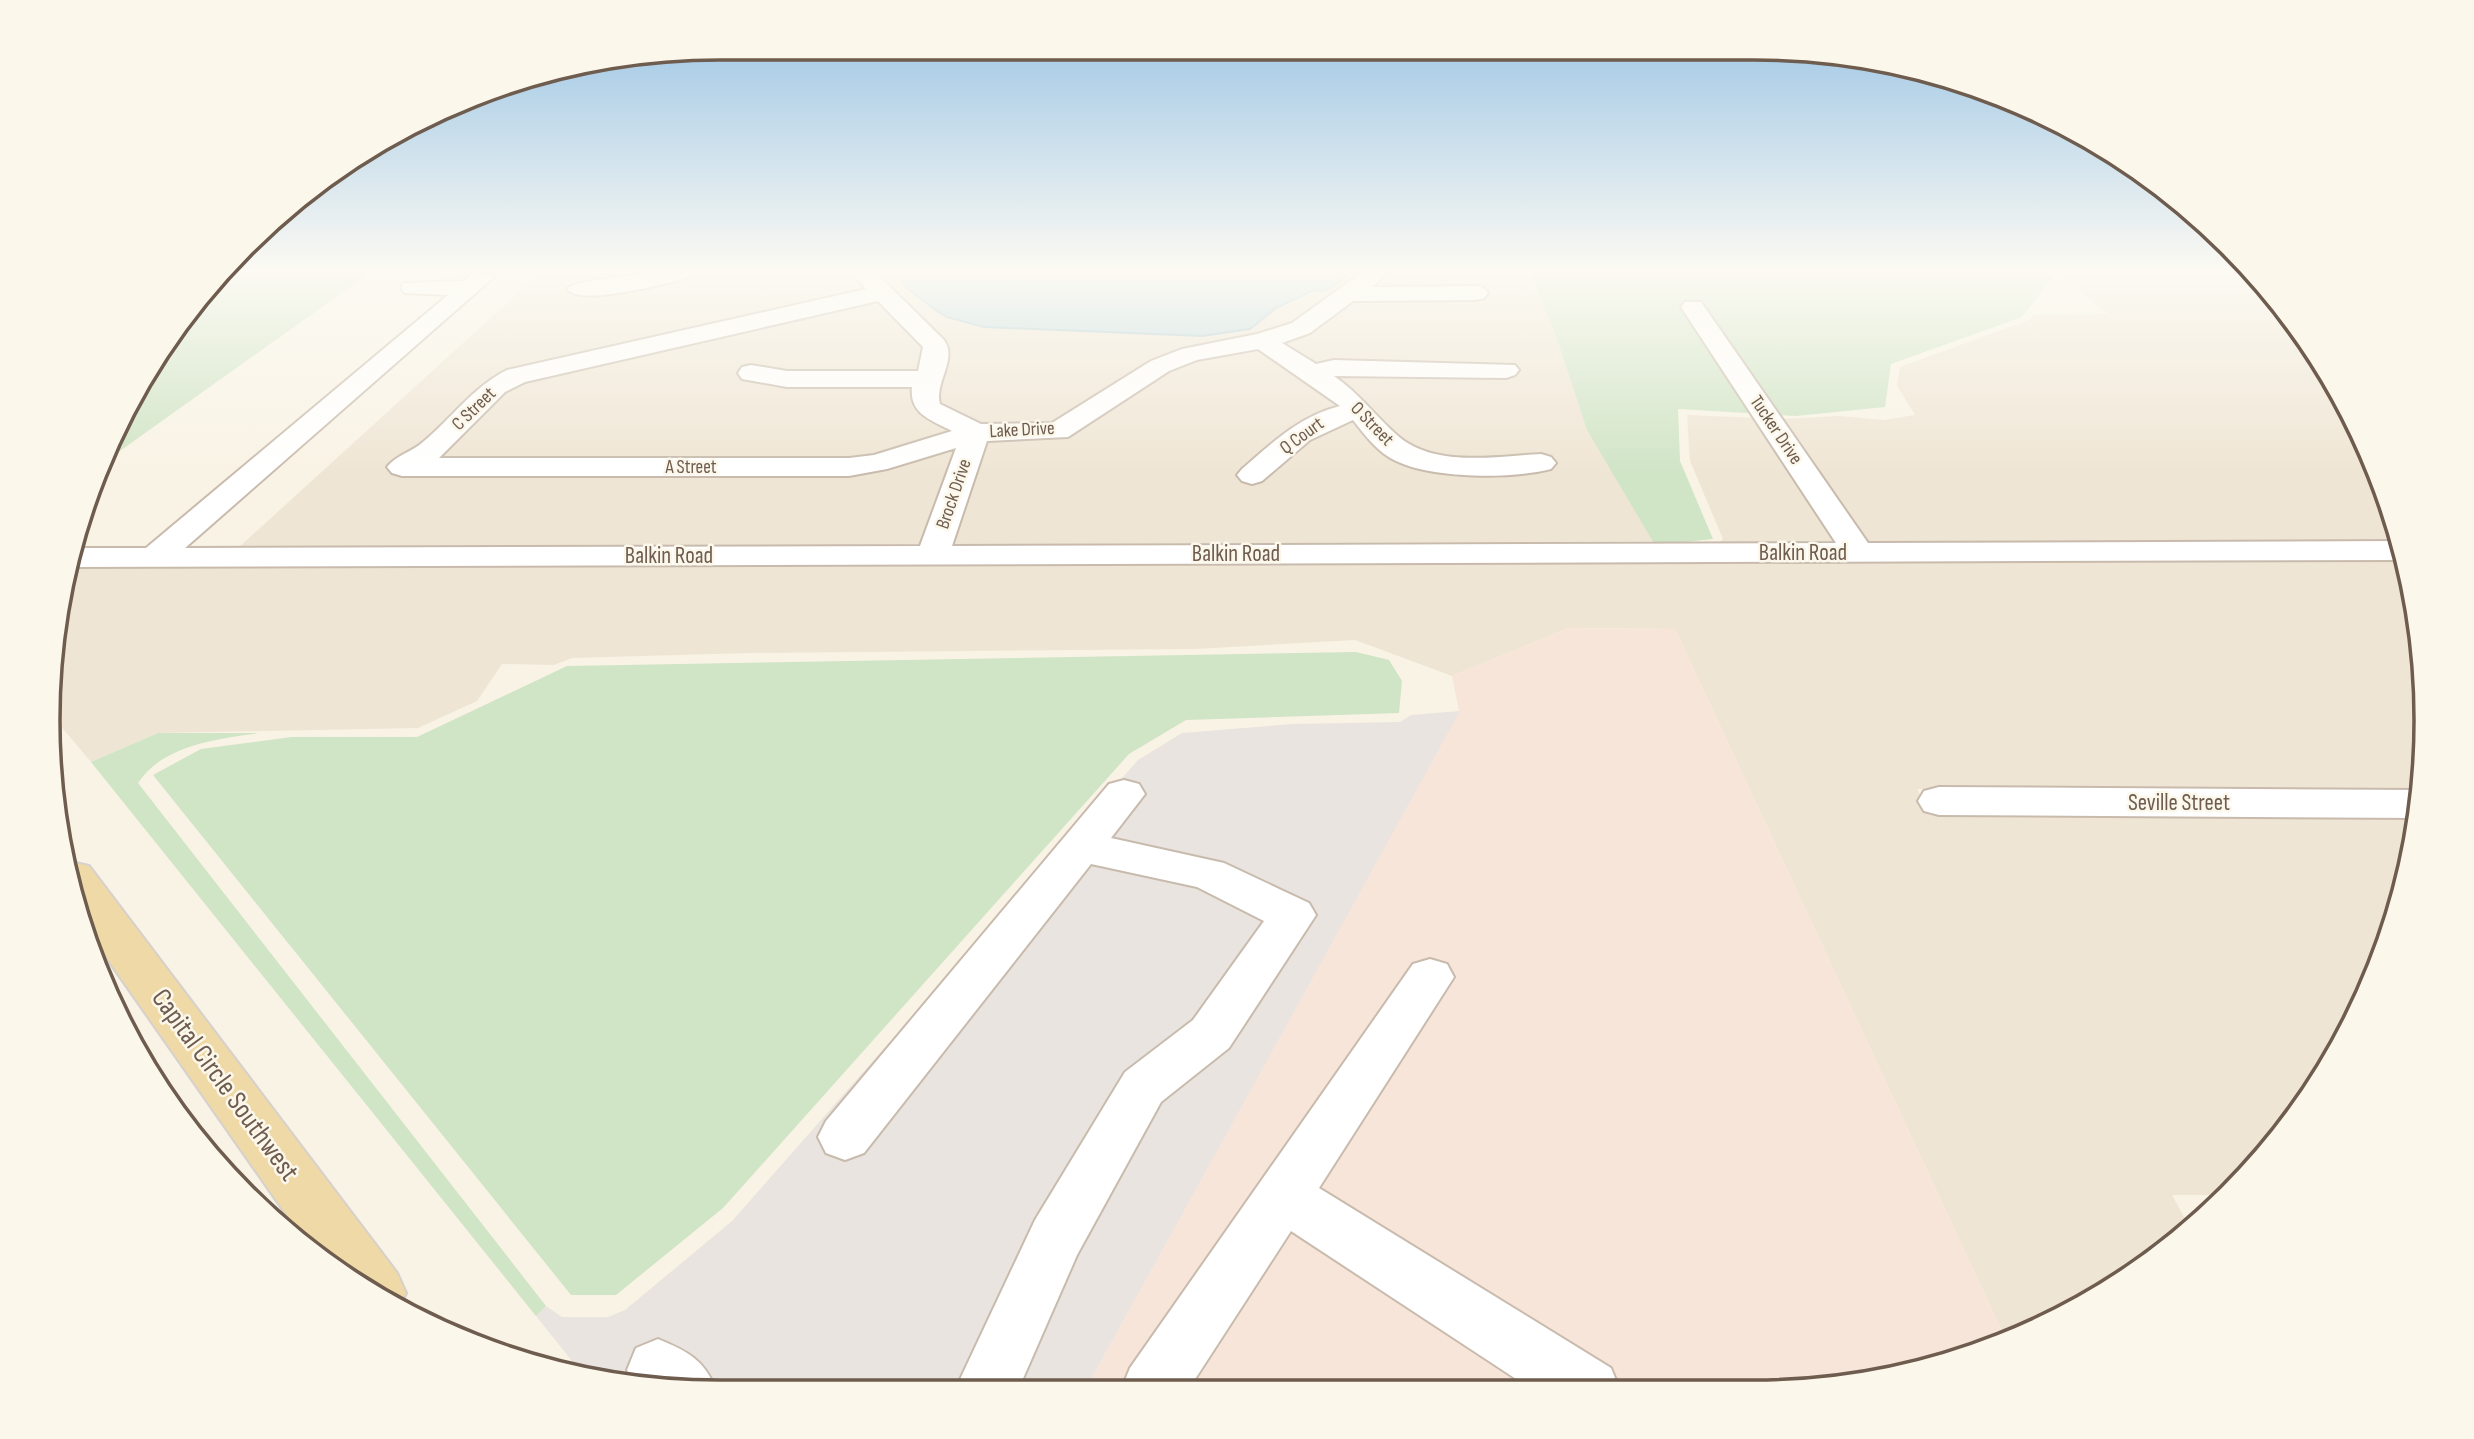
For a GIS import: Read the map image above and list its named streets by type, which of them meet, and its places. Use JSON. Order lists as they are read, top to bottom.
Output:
{
  "streets": {
    "main road": ["Capital Circle Southwest"],
    "street": [
      "C Street",
      "O Street",
      "Lake Drive",
      "Tucker Drive",
      "Q Court",
      "A Street",
      "Brock Drive",
      "Balkin Road",
      "Seville Street"
    ]
  },
  "crossings": [
    ["C Street", "A Street"],
    ["O Street", "Lake Drive"],
    ["O Street", "Q Court"],
    ["Lake Drive", "A Street"],
    ["Lake Drive", "Brock Drive"],
    ["Tucker Drive", "Balkin Road"],
    ["A Street", "Brock Drive"],
    ["Brock Drive", "Balkin Road"]
  ]
}
